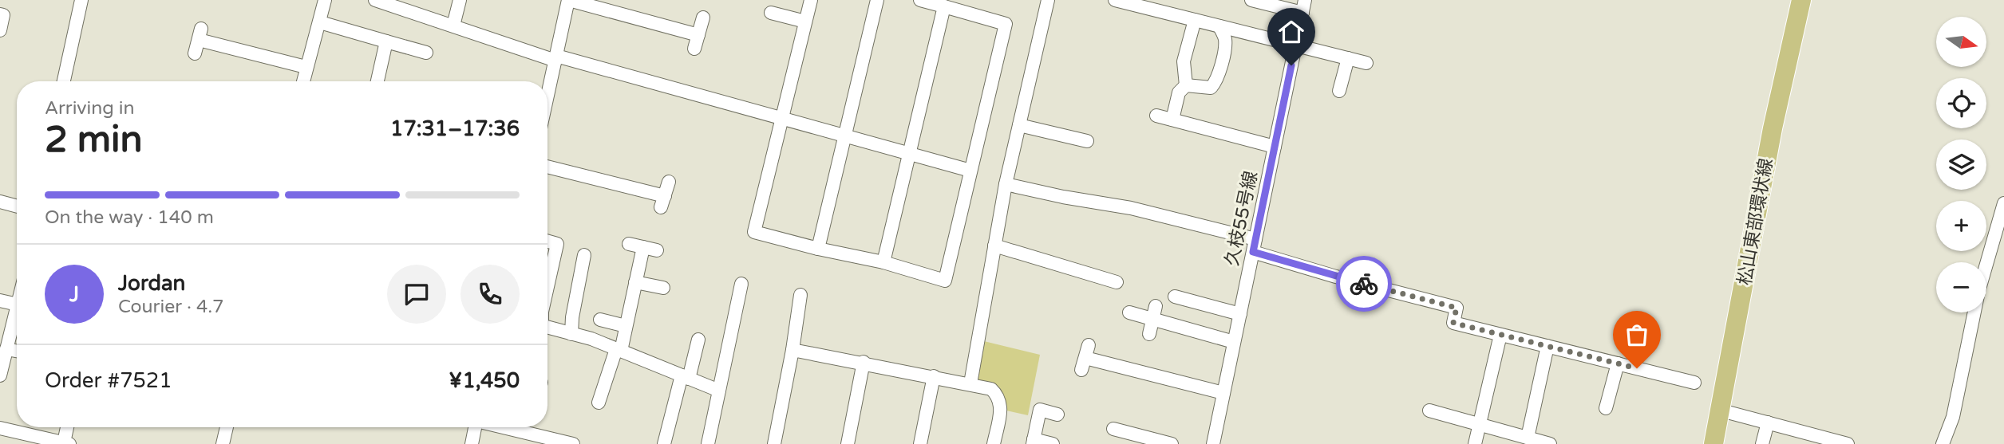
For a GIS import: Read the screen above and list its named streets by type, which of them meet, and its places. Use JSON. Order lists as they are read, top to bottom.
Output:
{
  "streets": {
    "main road": ["松山東部環状線"],
    "street": ["久枝55号線"]
  },
  "north": "right",
  "page": {
    "map_buttons": ["+", "−"],
    "heading": ["2 min", "Arriving in", "17:31–17:36"],
    "panel": [
      "Jordan",
      "Courier · 4.7",
      "Order #7521",
      "¥1,450"
    ],
    "bar": "On the way · 140 m",
    "round": "J"
  }
}
